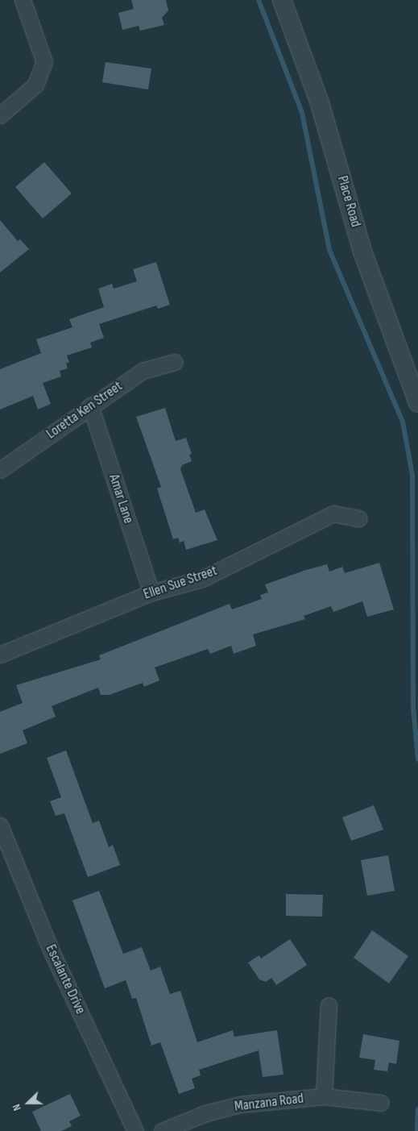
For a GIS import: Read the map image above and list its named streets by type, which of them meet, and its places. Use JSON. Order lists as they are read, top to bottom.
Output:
{
  "streets": {
    "street": [
      "Place Road",
      "Loretta Ken Street",
      "Amar Lane",
      "Ellen Sue Street",
      "Escalante Drive",
      "Manzana Road"
    ]
  },
  "crossings": [
    ["Loretta Ken Street", "Amar Lane"],
    ["Amar Lane", "Ellen Sue Street"]
  ],
  "north": "left"
}
